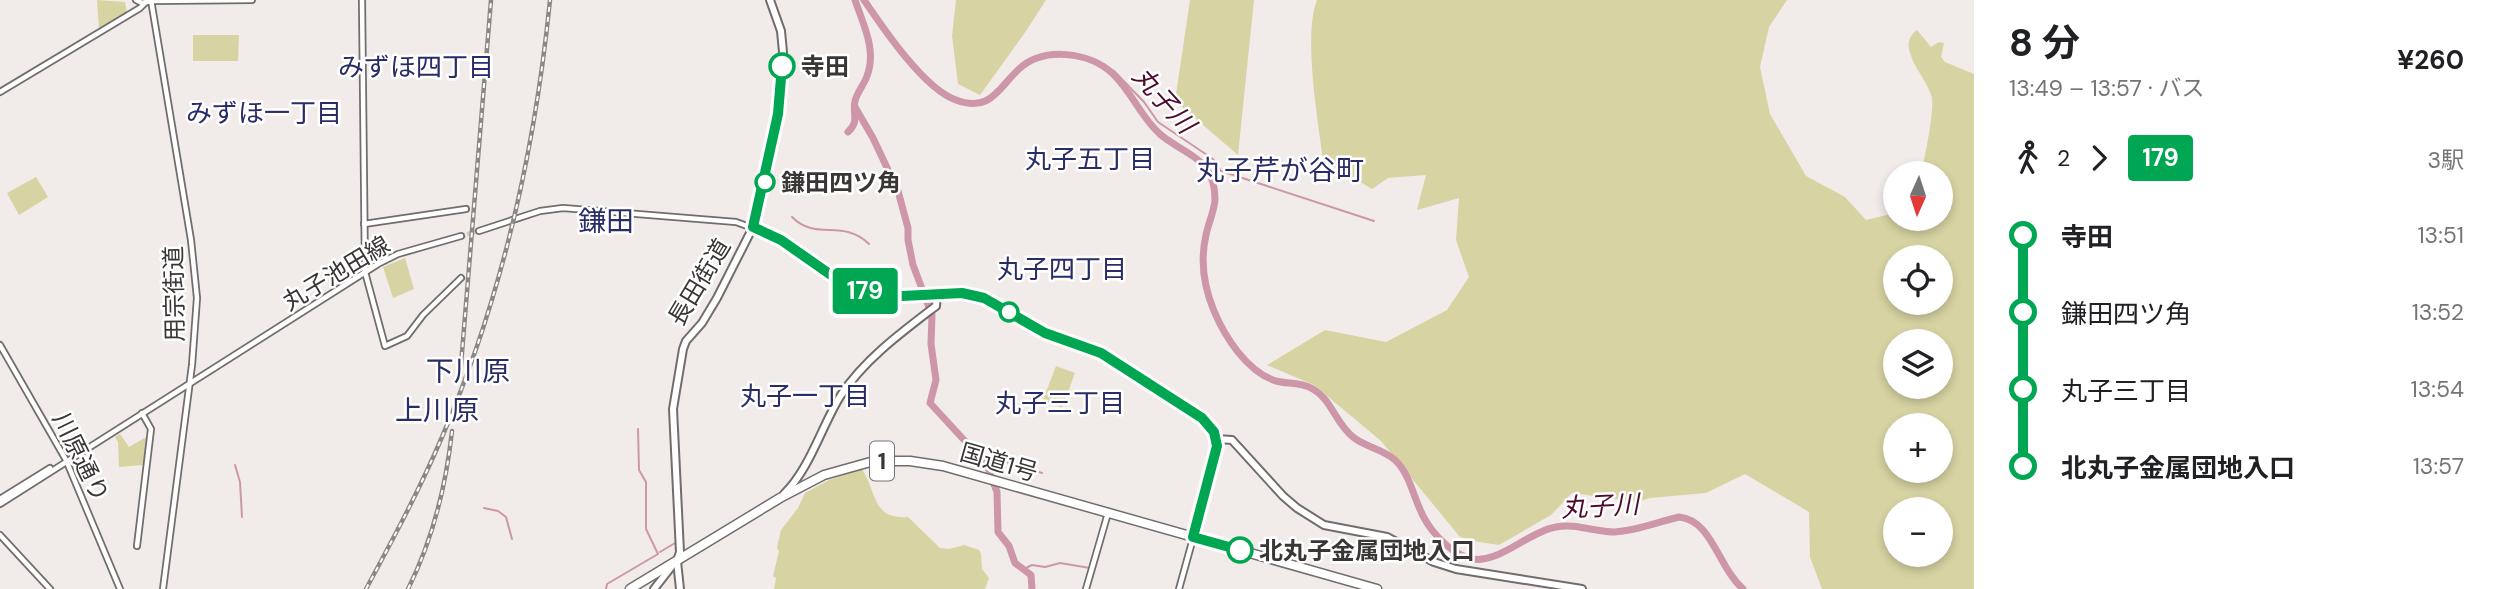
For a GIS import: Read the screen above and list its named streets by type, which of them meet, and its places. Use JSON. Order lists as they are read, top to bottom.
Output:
{
  "streets": {
    "highway": ["1", "国道1号"],
    "main road": ["長田街道"],
    "street": ["丸子池田線", "用宗街道", "川原通り"]
  },
  "crossings": [
    ["丸子池田線", "用宗街道"],
    ["丸子池田線", "川原通り"],
    ["長田街道", "国道1号"]
  ],
  "districts": [
    "みずほ四丁目",
    "みずほ一丁目",
    "丸子五丁目",
    "丸子芹が谷町",
    "鎌田",
    "丸子四丁目",
    "下川原",
    "丸子一丁目",
    "丸子三丁目",
    "上川原"
  ],
  "water": ["丸子川"],
  "places": ["寺田", "鎌田四ツ角", "北丸子金属団地入口"],
  "lines": ["bus line 179"],
  "north": "bottom",
  "page": {
    "on_map": "179",
    "heading": ["8 分", "13:49 – 13:57 · バス", "¥260"],
    "legs": ["2", "179", "3駅"],
    "map_buttons": ["+", "−"],
    "list": [
      {
        "name": "寺田",
        "value": "13:51"
      },
      {
        "name": "鎌田四ツ角",
        "value": "13:52"
      },
      {
        "name": "丸子三丁目",
        "value": "13:54"
      },
      {
        "name": "北丸子金属団地入口",
        "value": "13:57"
      }
    ]
  }
}
